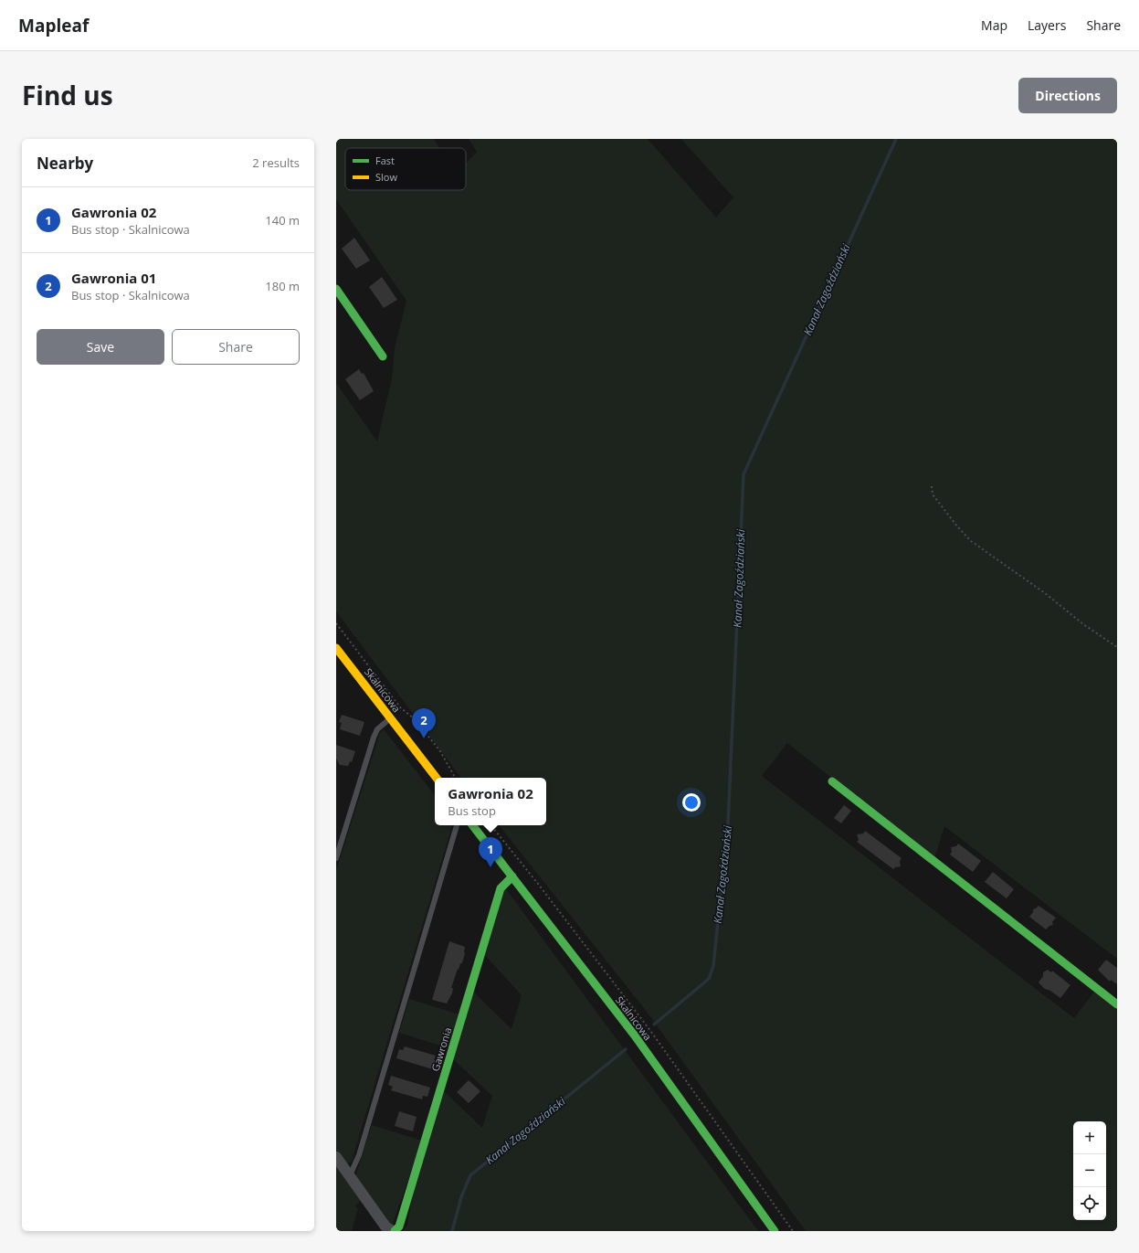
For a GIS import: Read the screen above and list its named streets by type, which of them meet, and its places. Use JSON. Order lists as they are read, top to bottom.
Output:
{
  "streets": {
    "street": ["Skalnicowa", "Gawronia"]
  },
  "crossings": [
    ["Skalnicowa", "Gawronia"]
  ],
  "water": ["Kanał Zagoździański"],
  "legend": ["Fast", "Slow"],
  "page": {
    "header": "Mapleaf",
    "nav": ["Map", "Layers", "Share"],
    "title": "Find us",
    "buttons": [
      "Directions",
      ["Save", "Share"]
    ],
    "heading": ["Nearby", "2 results"],
    "list": [
      {
        "mark": "1",
        "name": "Gawronia 02",
        "note": "Bus stop · Skalnicowa",
        "value": "140 m"
      },
      {
        "mark": "2",
        "name": "Gawronia 01",
        "note": "Bus stop · Skalnicowa",
        "value": "180 m"
      }
    ],
    "pins": ["2", "1"],
    "popup": ["Gawronia 02", "Bus stop"],
    "map_buttons": ["+", "−"]
  }
}
